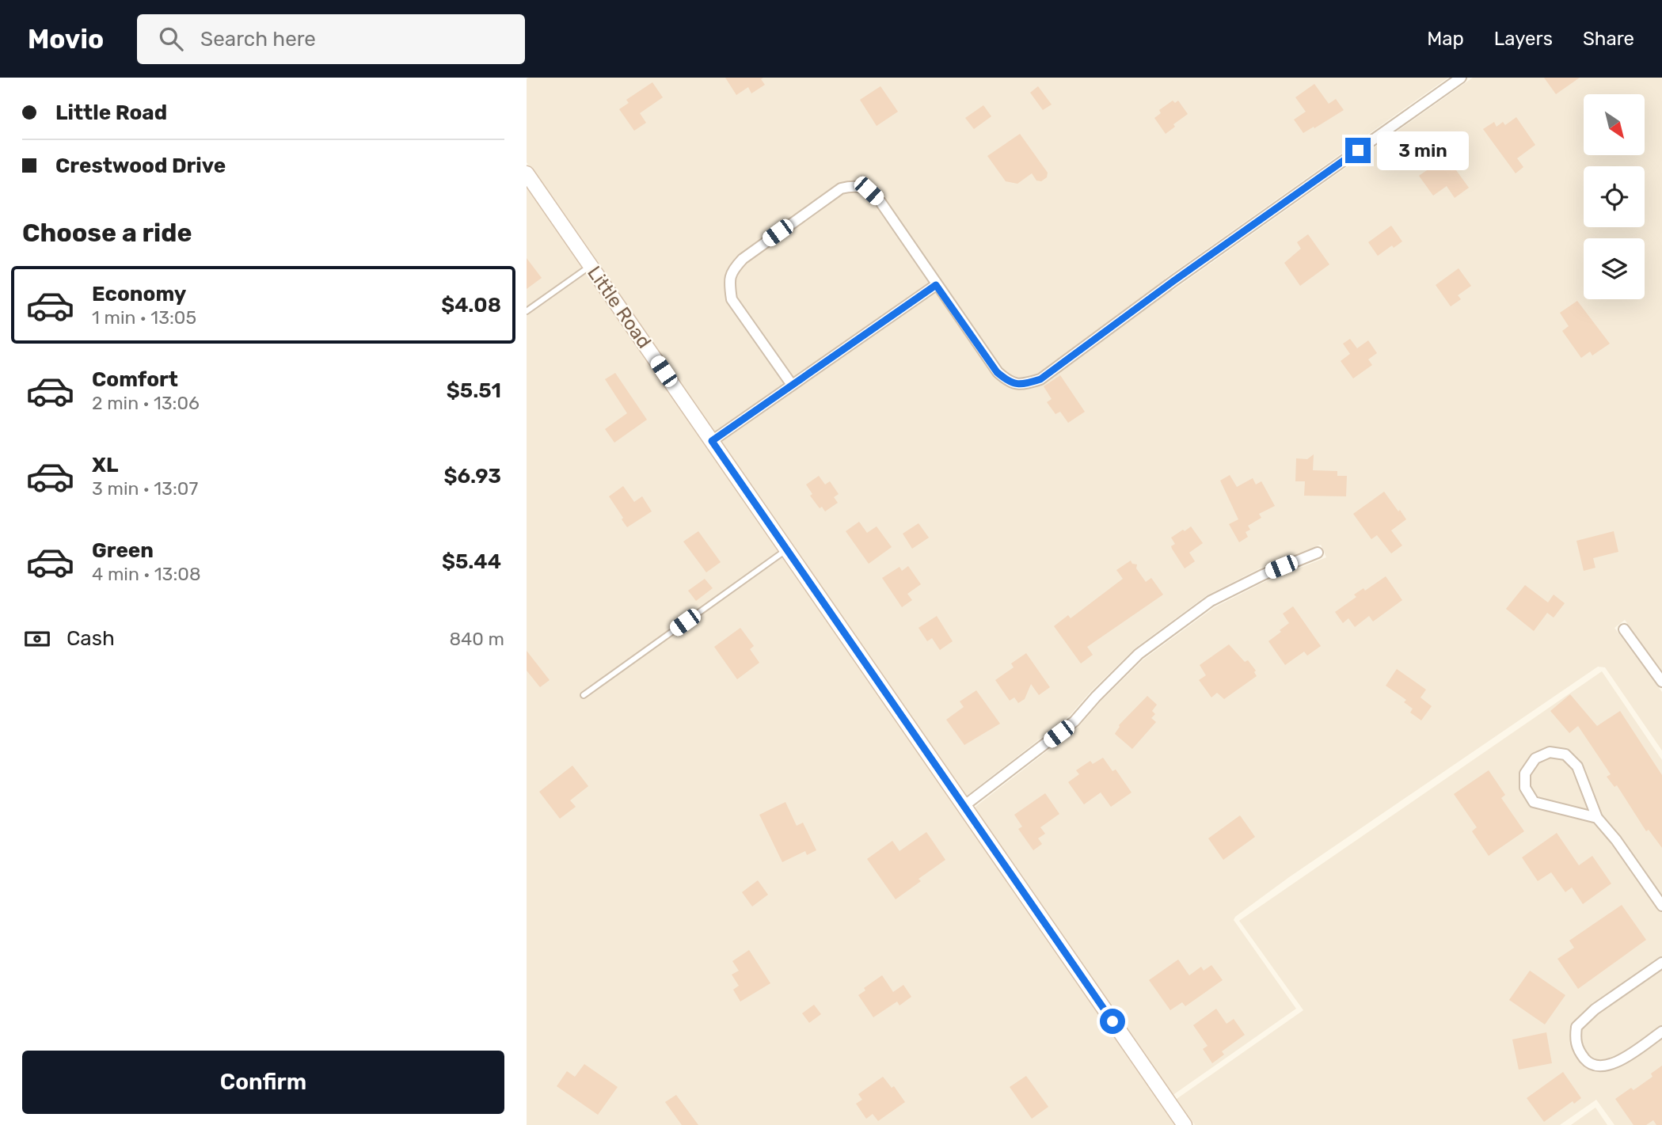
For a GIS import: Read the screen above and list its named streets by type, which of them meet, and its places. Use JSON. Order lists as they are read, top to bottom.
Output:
{
  "streets": {
    "street": ["Little Road"]
  },
  "north": "bottom right",
  "page": {
    "header": "Movio",
    "search": "Search here",
    "nav": ["Map", "Layers", "Share"],
    "banner": ["Little Road", "Crestwood Drive"],
    "bubble": "3 min",
    "heading": "Choose a ride",
    "list": [
      {
        "name": "Economy",
        "note": "1 min · 13:05",
        "value": "$4.08"
      },
      {
        "name": "Comfort",
        "note": "2 min · 13:06",
        "value": "$5.51"
      },
      {
        "name": "XL",
        "note": "3 min · 13:07",
        "value": "$6.93"
      },
      {
        "name": "Green",
        "note": "4 min · 13:08",
        "value": "$5.44"
      }
    ],
    "pay": ["Cash", "840 m"],
    "buttons": "Confirm"
  }
}
